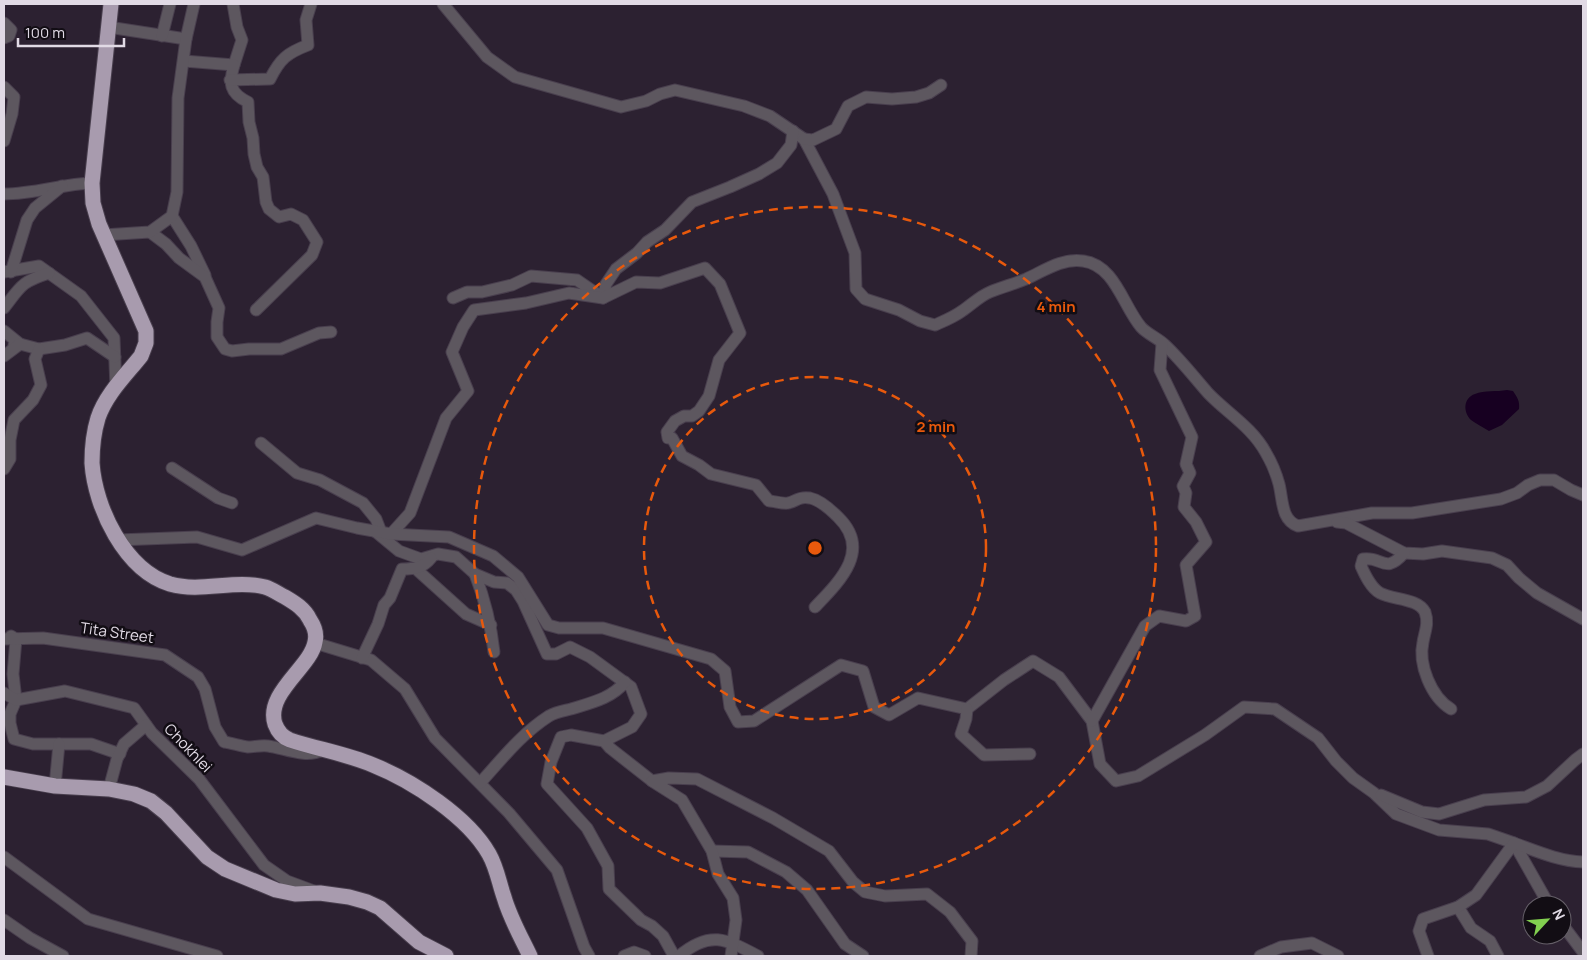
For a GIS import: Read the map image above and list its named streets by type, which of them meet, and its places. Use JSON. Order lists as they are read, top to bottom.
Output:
{
  "streets": {
    "street": ["Tita Street", "Chokhlei"]
  },
  "scale_bar": "100 m",
  "north": "top right",
  "rings": ["4 min", "2 min"]
}
